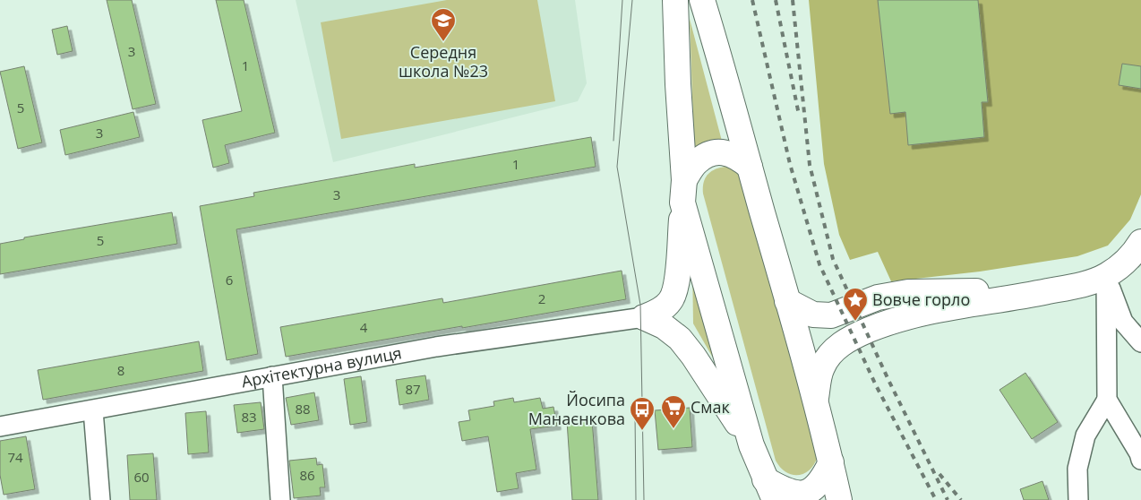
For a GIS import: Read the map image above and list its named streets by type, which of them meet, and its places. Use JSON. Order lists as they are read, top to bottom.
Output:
{
  "streets": {
    "street": ["Архітектурна вулиця"]
  },
  "places": {
    "school or university": ["Середня школа №23"],
    "place": ["Вовче горло"],
    "supermarket": ["Смак"],
    "bus stop": ["Йосипа Манаєнкова"]
  },
  "house_numbers": [
    "3",
    "1",
    "5",
    "3",
    "1",
    "3",
    "5",
    "6",
    "2",
    "4",
    "8",
    "87",
    "88",
    "83",
    "74",
    "86",
    "60"
  ]
}
